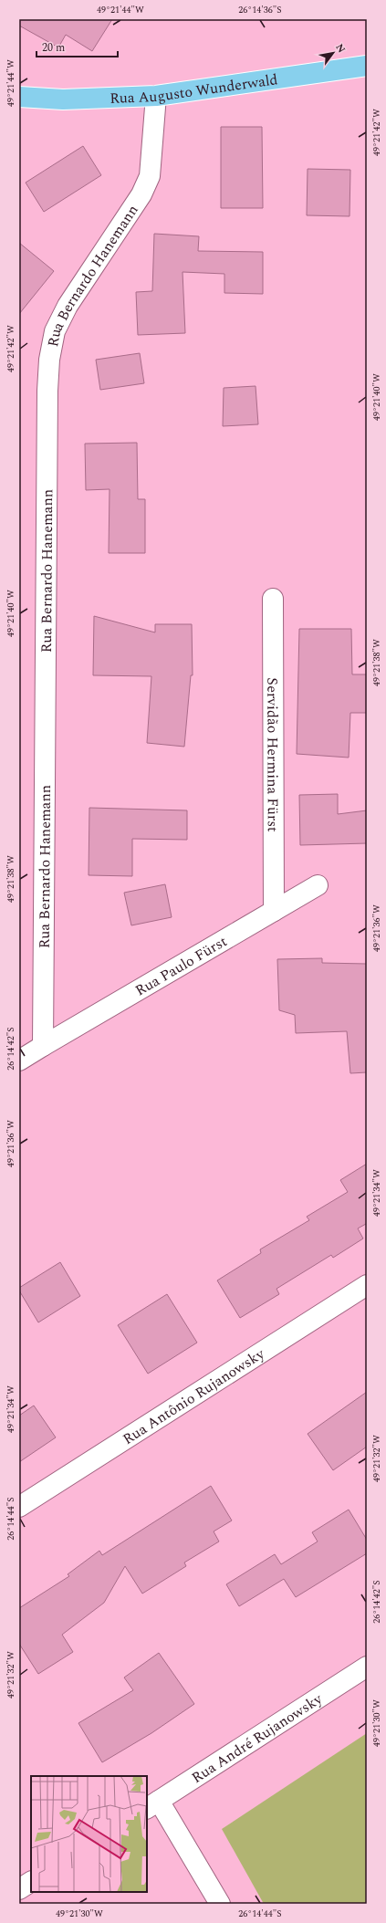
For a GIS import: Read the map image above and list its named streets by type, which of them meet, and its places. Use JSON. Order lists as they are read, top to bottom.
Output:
{
  "streets": {
    "main road": ["Rua Augusto Wunderwald"],
    "street": [
      "Rua Bernardo Hanemann",
      "Servidão Hermina Fürst",
      "Rua Paulo Fürst",
      "Rua Antônio Rujanowsky",
      "Rua André Rujanowsky"
    ]
  },
  "crossings": [
    ["Rua Augusto Wunderwald", "Rua Bernardo Hanemann"],
    ["Rua Bernardo Hanemann", "Rua Paulo Fürst"],
    ["Servidão Hermina Fürst", "Rua Paulo Fürst"]
  ],
  "scale_bar": "20 m",
  "north": "top right",
  "coordinates": [
    "49°21'44\"W",
    "26°14'36\"S",
    "49°21'42\"W",
    "49°21'40\"W",
    "49°21'38\"W",
    "49°21'36\"W",
    "26°14'42\"S",
    "49°21'34\"W",
    "49°21'32\"W",
    "26°14'44\"S",
    "49°21'30\"W"
  ]
}
